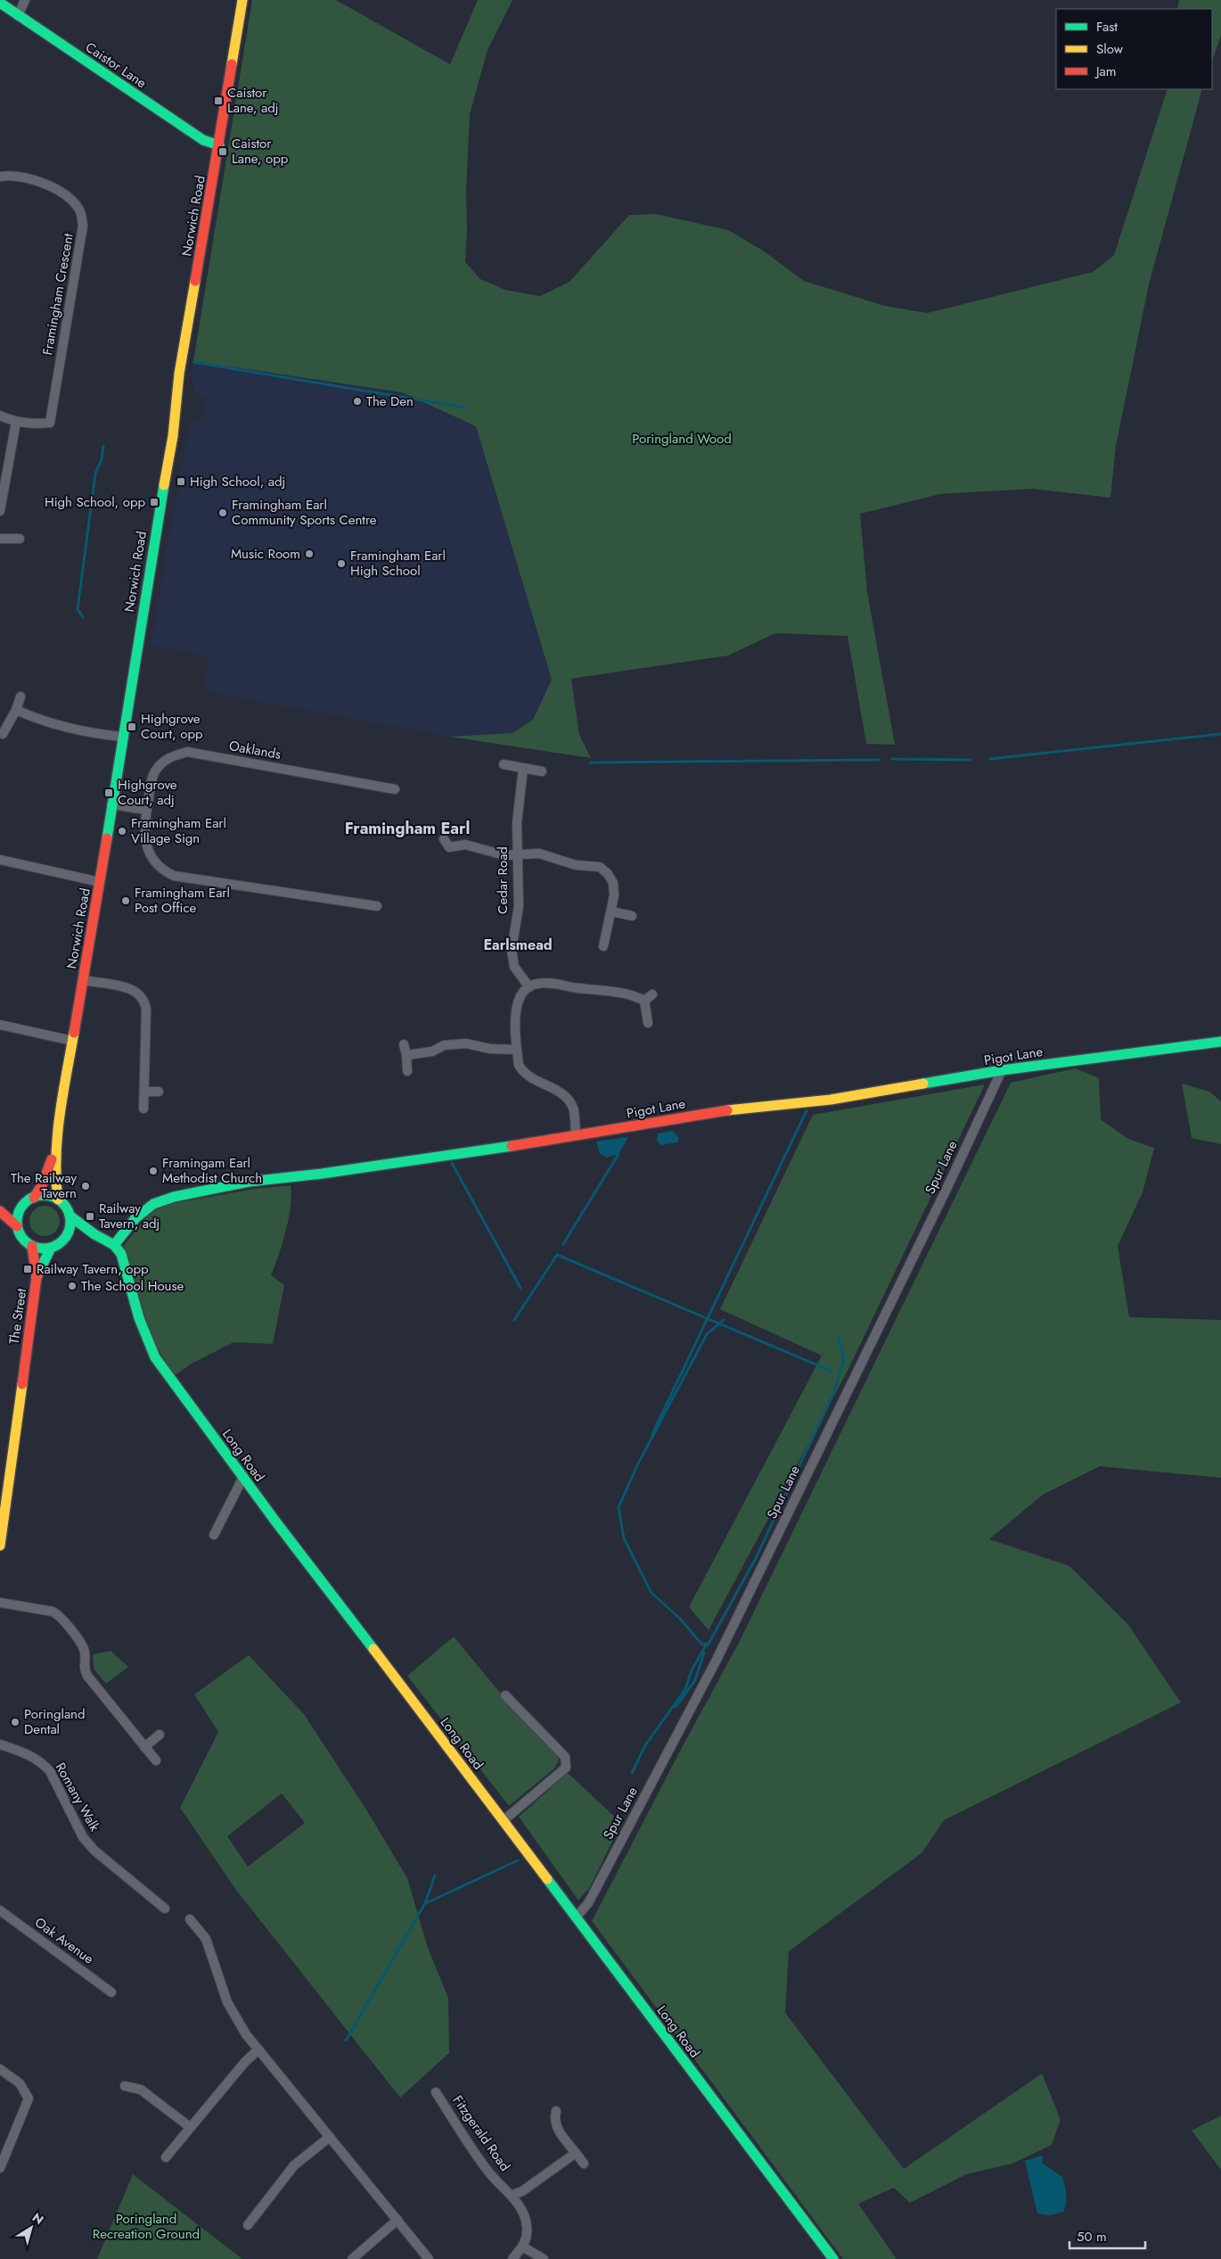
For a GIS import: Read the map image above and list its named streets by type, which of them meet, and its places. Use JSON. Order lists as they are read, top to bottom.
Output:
{
  "streets": {
    "street": [
      "Caistor Lane",
      "Norwich Road",
      "Framingham Crescent",
      "Oaklands",
      "Cedar Road",
      "Pigot Lane",
      "Spur Lane",
      "The Street",
      "Long Road",
      "Romany Walk",
      "Oak Avenue",
      "Fitzgerald Road"
    ]
  },
  "crossings": [
    ["Caistor Lane", "Norwich Road"],
    ["Norwich Road", "The Street"],
    ["Pigot Lane", "Spur Lane"],
    ["Pigot Lane", "Long Road"],
    ["Spur Lane", "Long Road"]
  ],
  "districts": ["Framingham Earl", "Earlsmead"],
  "parks": ["Poringland Wood", "Poringland Recreation Ground"],
  "places": {
    "transit": [
      "Caistor Lane, adj",
      "Caistor Lane, opp",
      "High School, adj",
      "High School, opp",
      "Highgrove Court, opp",
      "Highgrove Court, adj",
      "Railway Tavern, adj",
      "Railway Tavern, opp"
    ],
    "other": [
      "The Den",
      "Framingham Earl Community Sports Centre",
      "Music Room",
      "Framingham Earl High School",
      "Framingham Earl Village Sign",
      "Framingham Earl Post Office",
      "Framingam Earl Methodist Church",
      "The Railway Tavern",
      "The School House",
      "Poringland Dental"
    ]
  },
  "legend": ["Fast", "Slow", "Jam"],
  "scale_bar": "50 m",
  "north": "top right"
}
